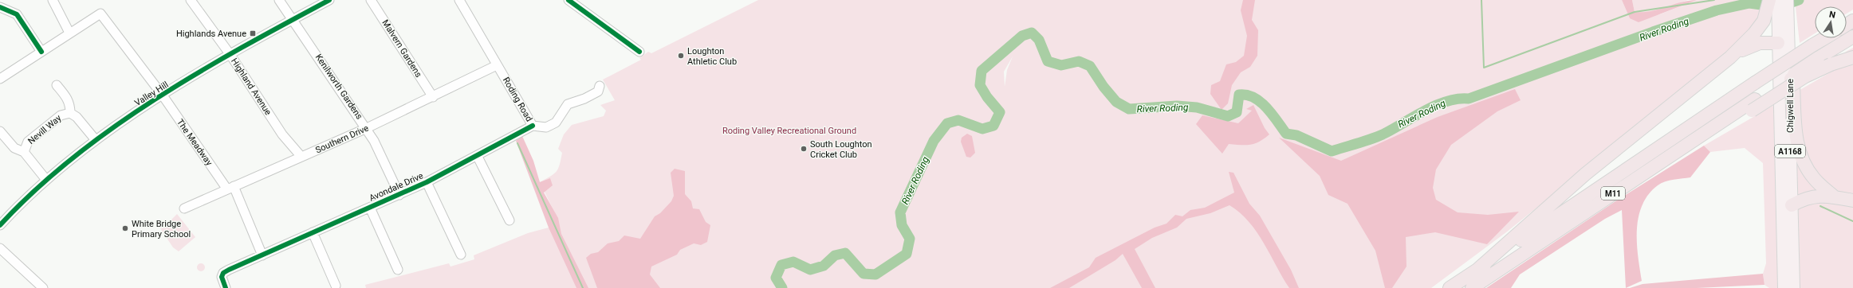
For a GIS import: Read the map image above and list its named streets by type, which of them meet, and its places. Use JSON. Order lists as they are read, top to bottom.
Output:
{
  "streets": {
    "highway": ["M11"],
    "main road": ["Chigwell Lane", "A1168"],
    "street": [
      "Malvern Gardens",
      "Highland Avenue",
      "Kenilworth Gardens",
      "Valley Hill",
      "Roding Road",
      "Nevill Way",
      "Southern Drive",
      "The Meadway",
      "Avondale Drive"
    ]
  },
  "crossings": [
    ["Malvern Gardens", "Southern Drive"],
    ["Highland Avenue", "Valley Hill"],
    ["Highland Avenue", "Southern Drive"],
    ["Kenilworth Gardens", "Valley Hill"],
    ["Kenilworth Gardens", "Southern Drive"],
    ["Kenilworth Gardens", "Avondale Drive"],
    ["Valley Hill", "Nevill Way"],
    ["Valley Hill", "The Meadway"],
    ["Roding Road", "Southern Drive"],
    ["Roding Road", "Avondale Drive"],
    ["Chigwell Lane", "M11"],
    ["Southern Drive", "The Meadway"],
    ["The Meadway", "Avondale Drive"]
  ],
  "water": ["River Roding"],
  "parks": ["Roding Valley Recreational Ground"],
  "places": {
    "transit": ["Highlands Avenue"],
    "other": ["Loughton Athletic Club", "South Loughton Cricket Club", "White Bridge Primary School"]
  },
  "north": "top"
}
